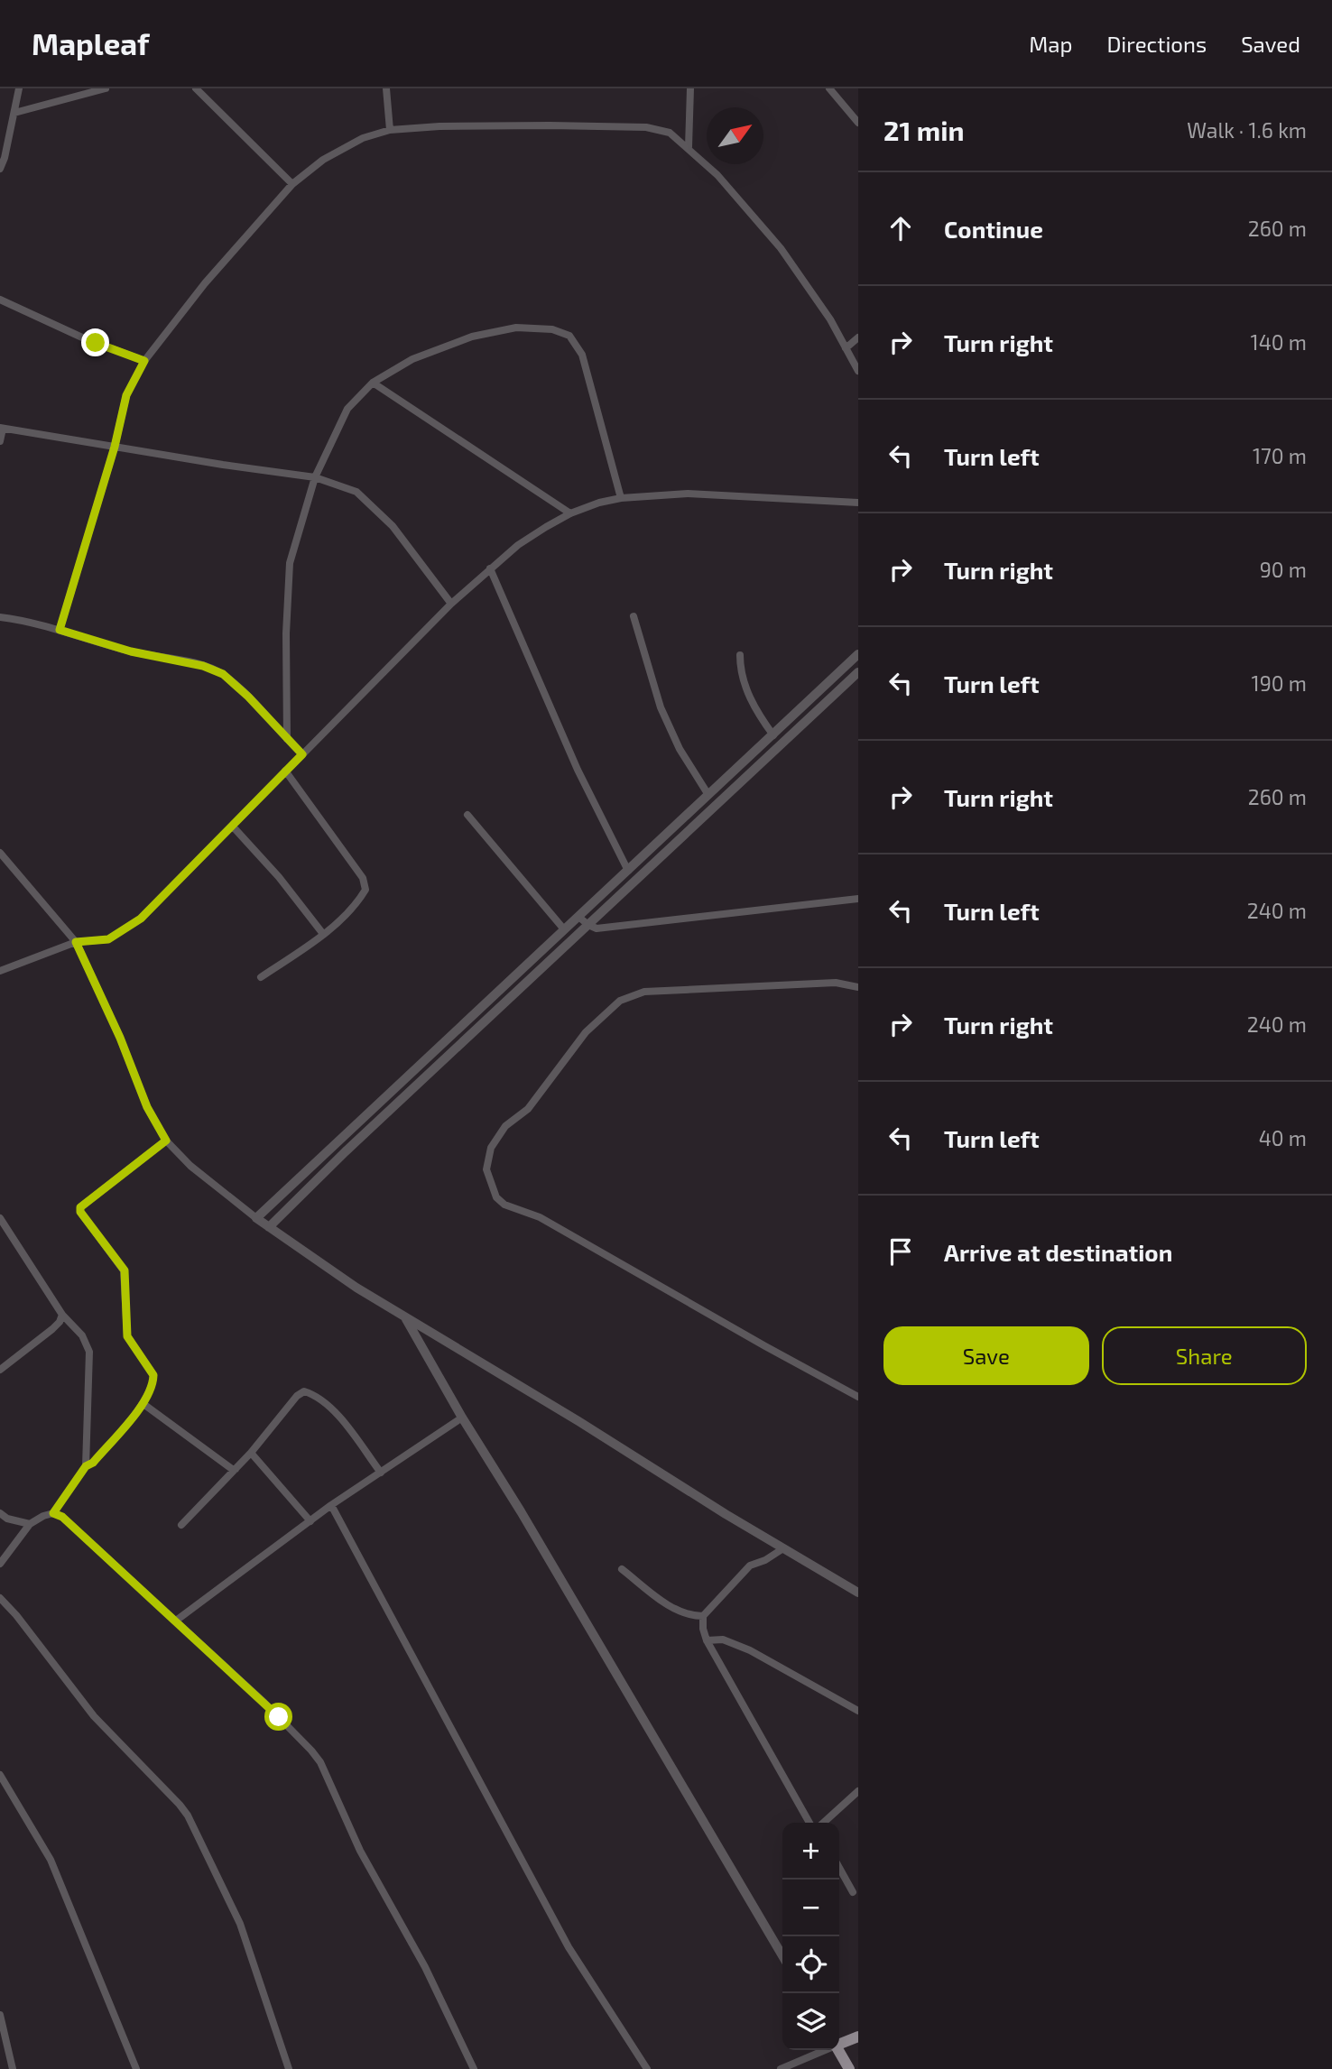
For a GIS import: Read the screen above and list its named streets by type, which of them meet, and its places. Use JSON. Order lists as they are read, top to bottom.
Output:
{
  "north": "top right",
  "page": {
    "header": "Mapleaf",
    "nav": ["Map", "Directions", "Saved"],
    "heading": ["21 min", "Walk · 1.6 km"],
    "list": [
      ["Continue", "260 m"],
      ["Turn right", "140 m"],
      ["Turn left", "170 m"],
      ["Turn right", "90 m"],
      ["Turn left", "190 m"],
      ["Turn right", "260 m"],
      ["Turn left", "240 m"],
      ["Turn right", "240 m"],
      ["Turn left", "40 m"],
      "Arrive at destination"
    ],
    "buttons": ["Save", "Share"],
    "map_buttons": ["+", "−"]
  }
}
